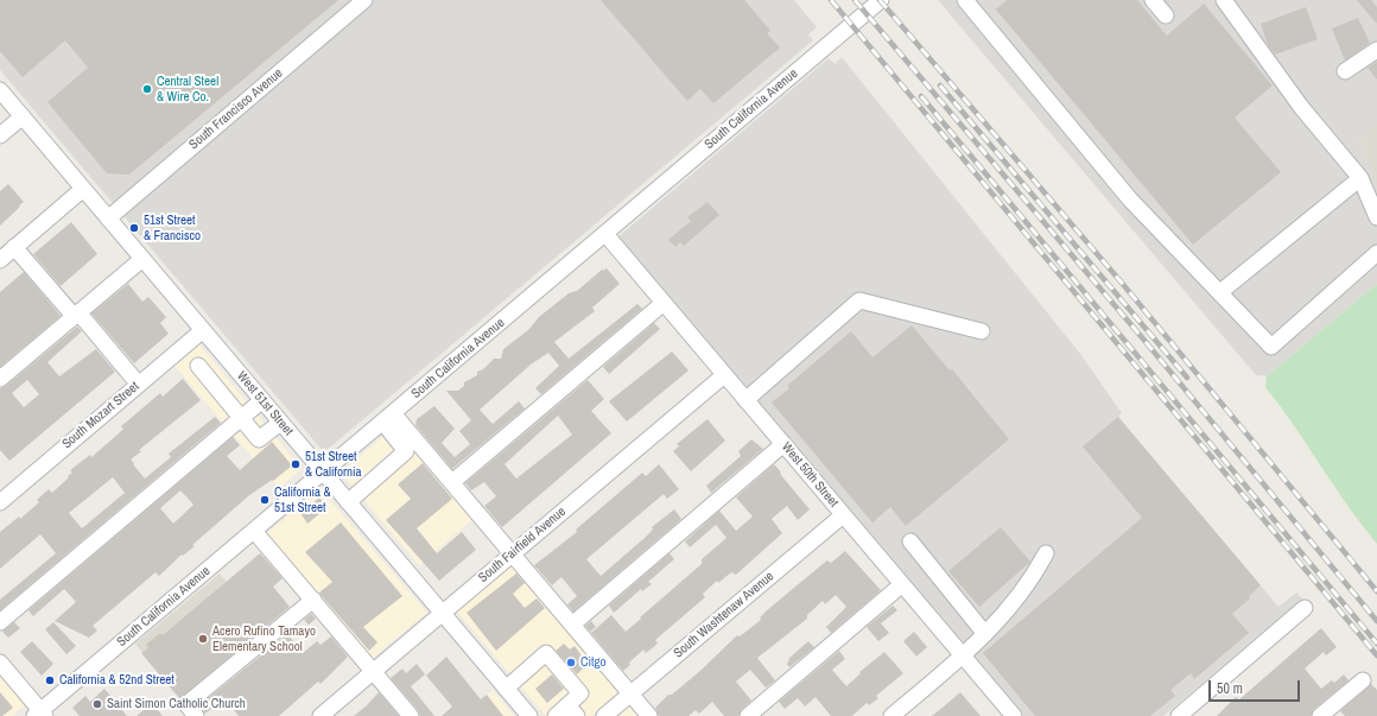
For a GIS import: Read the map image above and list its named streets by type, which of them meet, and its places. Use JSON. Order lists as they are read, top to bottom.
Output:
{
  "streets": {
    "street": [
      "South Francisco Avenue",
      "South California Avenue",
      "West 51st Street",
      "South Mozart Street",
      "West 50th Street",
      "South Fairfield Avenue",
      "South Washtenaw Avenue"
    ]
  },
  "crossings": [
    ["South Francisco Avenue", "West 51st Street"],
    ["South California Avenue", "West 51st Street"],
    ["South California Avenue", "West 50th Street"],
    ["West 51st Street", "South Mozart Street"],
    ["West 51st Street", "South Fairfield Avenue"],
    ["West 50th Street", "South Fairfield Avenue"],
    ["West 50th Street", "South Washtenaw Avenue"]
  ],
  "places": [
    "Central Steel & Wire Co.",
    "51st Street & Francisco",
    "51st Street & California",
    "California & 51st Street",
    "Acero Rufino Tamayo Elementary School",
    "Citgo",
    "California & 52nd Street",
    "Saint Simon Catholic Church"
  ],
  "scale_bar": "50 m"
}
